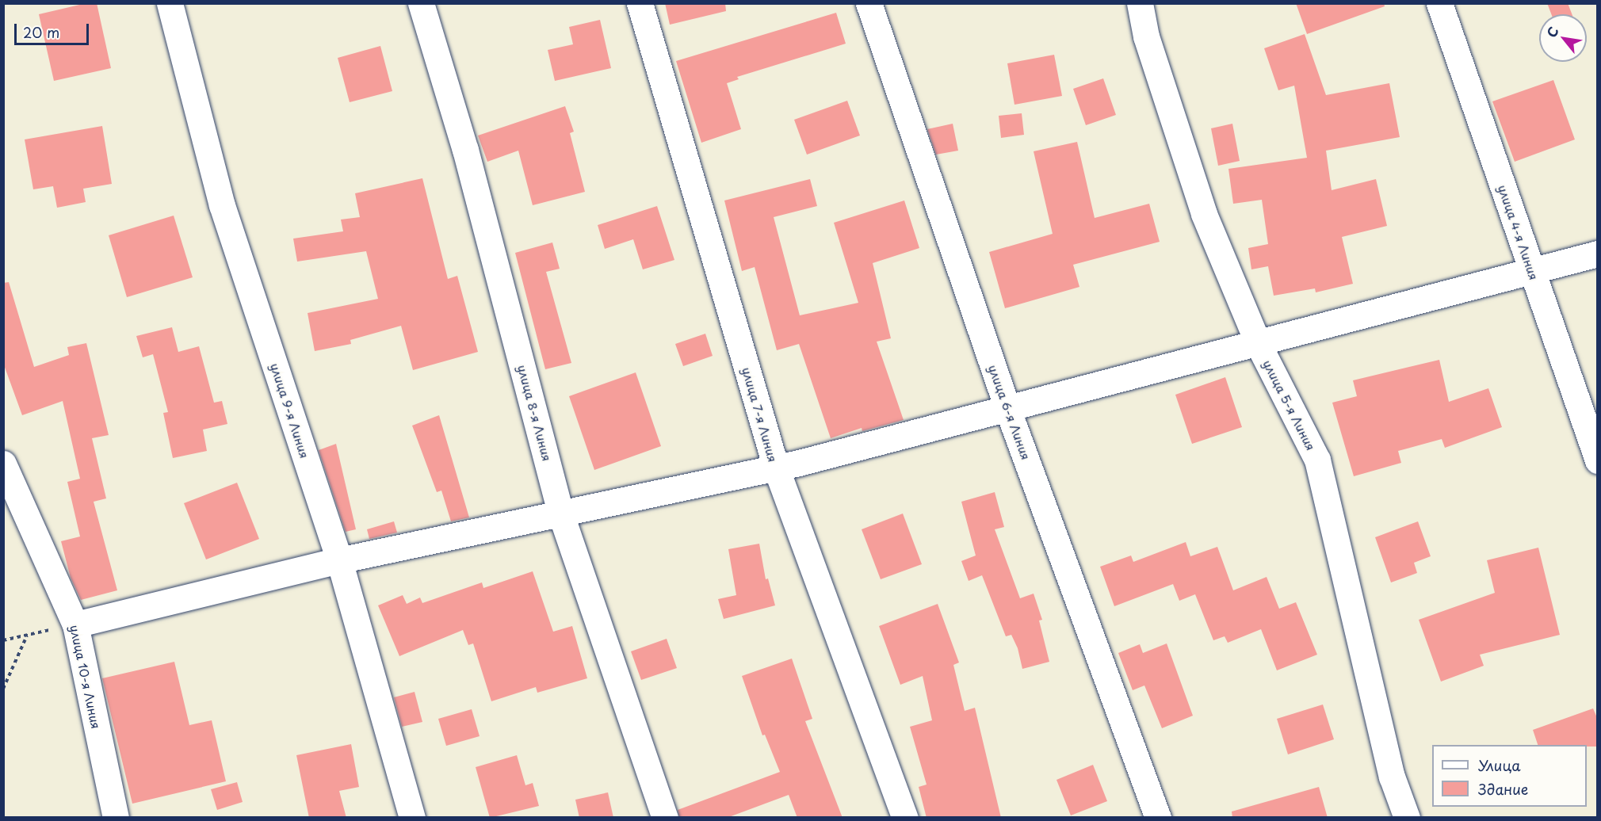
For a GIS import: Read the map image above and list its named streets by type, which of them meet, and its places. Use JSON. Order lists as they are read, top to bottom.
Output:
{
  "streets": {
    "street": [
      "улица 4-я Линия",
      "улица 5-я Линия",
      "улица 9-я Линия",
      "улица 6-я Линия",
      "улица 8-я Линия",
      "улица 7-я Линия",
      "улица 10-я Линия"
    ]
  },
  "legend": ["Улица", "Здание"],
  "scale_bar": "20 m",
  "north": "top left"
}
